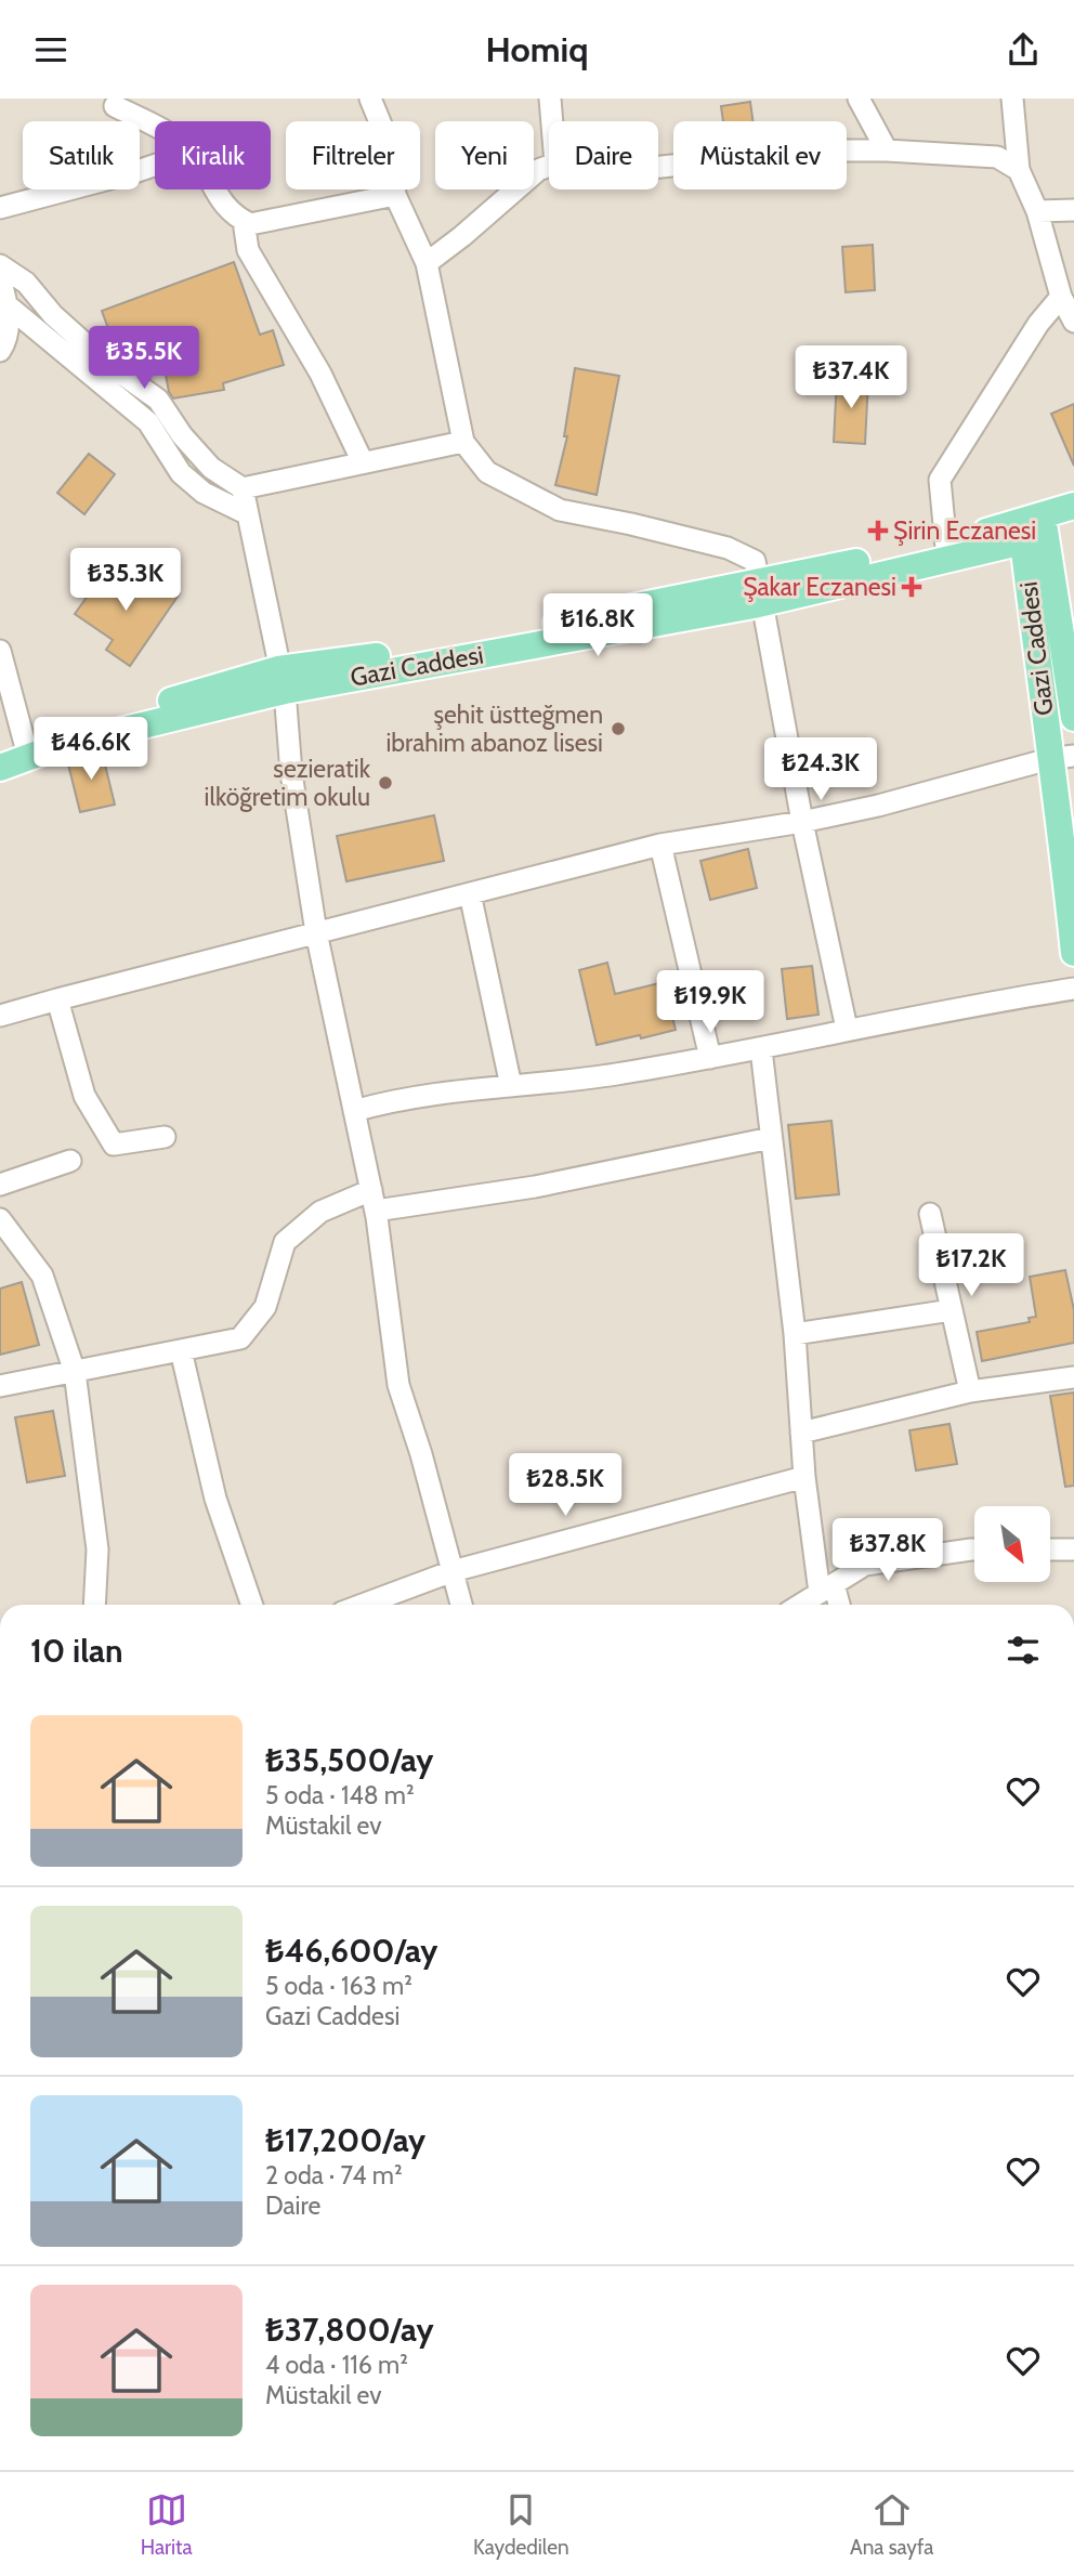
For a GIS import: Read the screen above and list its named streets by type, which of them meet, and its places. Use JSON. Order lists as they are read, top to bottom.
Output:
{
  "streets": {
    "main road": ["Gazi Caddesi"]
  },
  "places": {
    "health": ["Şirin Eczanesi", "Şakar Eczanesi"],
    "other": ["şehit üstteğmen ibrahim abanoz lisesi", "sezieratik ilköğretim okulu"]
  },
  "north": "bottom right",
  "page": {
    "header": "Homiq",
    "chip": [
      "Satılık",
      "Kiralık",
      "Filtreler",
      "Yeni",
      "Daire",
      "Müstakil ev"
    ],
    "price": [
      "₺35.5K",
      "₺37.4K",
      "₺35.3K",
      "₺16.8K",
      "₺46.6K",
      "₺24.3K",
      "₺19.9K",
      "₺17.2K",
      "₺28.5K",
      "₺37.8K"
    ],
    "heading": "10 ilan",
    "list": [
      {
        "name": "₺35,500/ay",
        "note": "5 oda · 148 m² · Müstakil ev"
      },
      {
        "name": "₺46,600/ay",
        "note": "5 oda · 163 m² · Gazi Caddesi"
      },
      {
        "name": "₺17,200/ay",
        "note": "2 oda · 74 m² · Daire"
      },
      {
        "name": "₺37,800/ay",
        "note": "4 oda · 116 m² · Müstakil ev"
      }
    ],
    "tabs": ["Harita", "Kaydedilen", "Ana sayfa"]
  }
}
